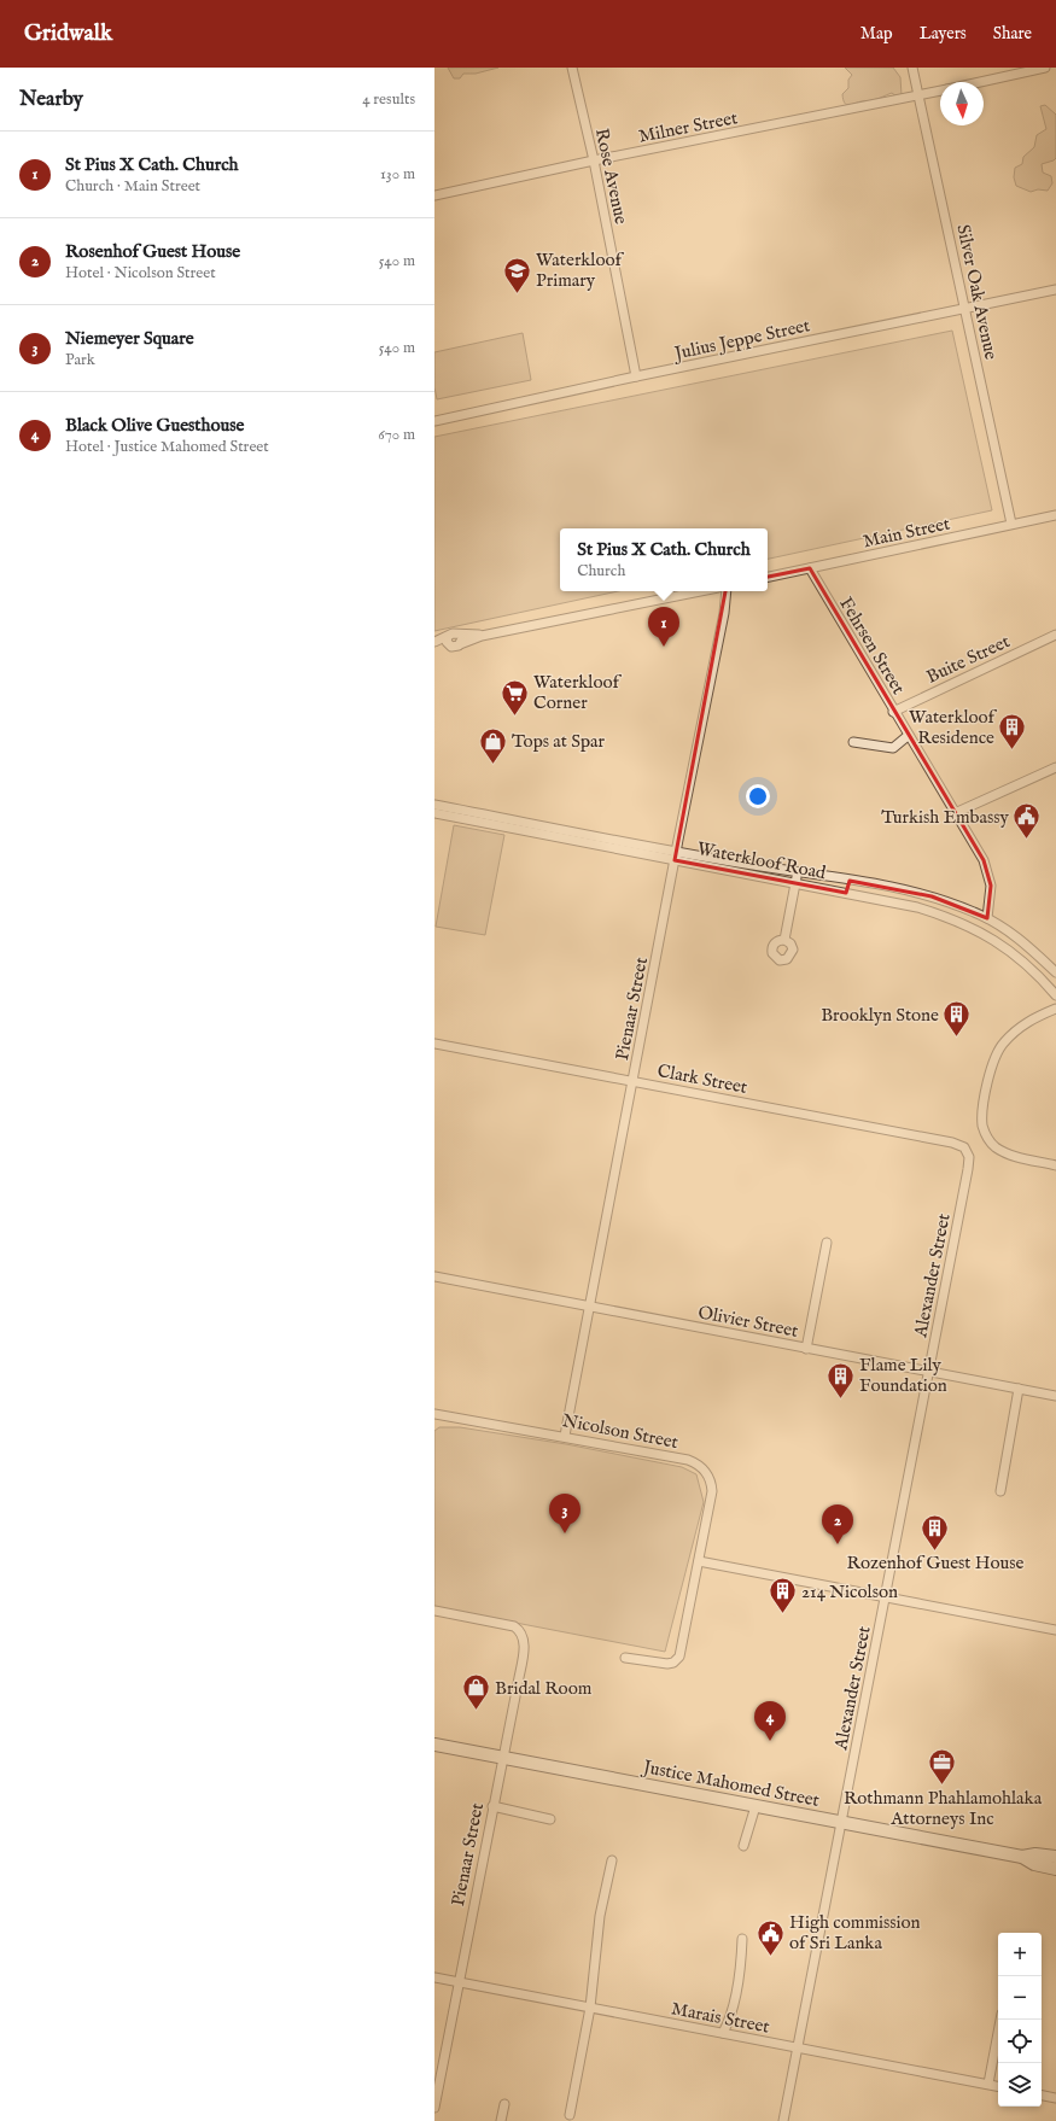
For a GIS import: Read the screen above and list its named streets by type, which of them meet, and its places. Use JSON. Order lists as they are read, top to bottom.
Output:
{
  "streets": {
    "main road": ["Justice Mahomed Street"],
    "street": [
      "Milner Street",
      "Rose Avenue",
      "Silver Oak Avenue",
      "Julius Jeppe Street",
      "Main Street",
      "Fehrsen Street",
      "Buite Street",
      "Waterkloof Road",
      "Pienaar Street",
      "Clark Street",
      "Alexander Street",
      "Olivier Street",
      "Nicolson Street",
      "Marais Street"
    ]
  },
  "crossings": [
    ["Milner Street", "Rose Avenue"],
    ["Milner Street", "Silver Oak Avenue"],
    ["Rose Avenue", "Julius Jeppe Street"],
    ["Silver Oak Avenue", "Julius Jeppe Street"],
    ["Silver Oak Avenue", "Main Street"],
    ["Main Street", "Fehrsen Street"],
    ["Fehrsen Street", "Buite Street"],
    ["Fehrsen Street", "Waterkloof Road"],
    ["Waterkloof Road", "Pienaar Street"],
    ["Pienaar Street", "Clark Street"],
    ["Pienaar Street", "Olivier Street"],
    ["Pienaar Street", "Nicolson Street"],
    ["Pienaar Street", "Justice Mahomed Street"],
    ["Pienaar Street", "Marais Street"],
    ["Clark Street", "Alexander Street"],
    ["Alexander Street", "Olivier Street"],
    ["Alexander Street", "Justice Mahomed Street"],
    ["Alexander Street", "Marais Street"]
  ],
  "places": {
    "school or university": ["Waterkloof Primary"],
    "supermarket": ["Waterkloof Corner"],
    "building": [
      "Waterkloof Residence",
      "Brooklyn Stone",
      "Flame Lily Foundation",
      "Rozenhof Guest House",
      "214 Nicolson"
    ],
    "shop": ["Tops at Spar", "Bridal Room"],
    "public building": ["Turkish Embassy", "High commission of Sri Lanka"],
    "office": ["Rothmann Phahlamohlaka Attorneys Inc"]
  },
  "north": "bottom",
  "page": {
    "header": "Gridwalk",
    "nav": ["Map", "Layers", "Share"],
    "heading": ["Nearby", "4 results"],
    "list": [
      {
        "mark": "1",
        "name": "St Pius X Cath. Church",
        "note": "Church · Main Street",
        "value": "130 m"
      },
      {
        "mark": "2",
        "name": "Rosenhof Guest House",
        "note": "Hotel · Nicolson Street",
        "value": "540 m"
      },
      {
        "mark": "3",
        "name": "Niemeyer Square",
        "note": "Park",
        "value": "540 m"
      },
      {
        "mark": "4",
        "name": "Black Olive Guesthouse",
        "note": "Hotel · Justice Mahomed Street",
        "value": "670 m"
      }
    ],
    "popup": ["St Pius X Cath. Church", "Church"],
    "pins": [
      "1",
      "3",
      "2",
      "4"
    ],
    "map_buttons": ["+", "−"]
  }
}
